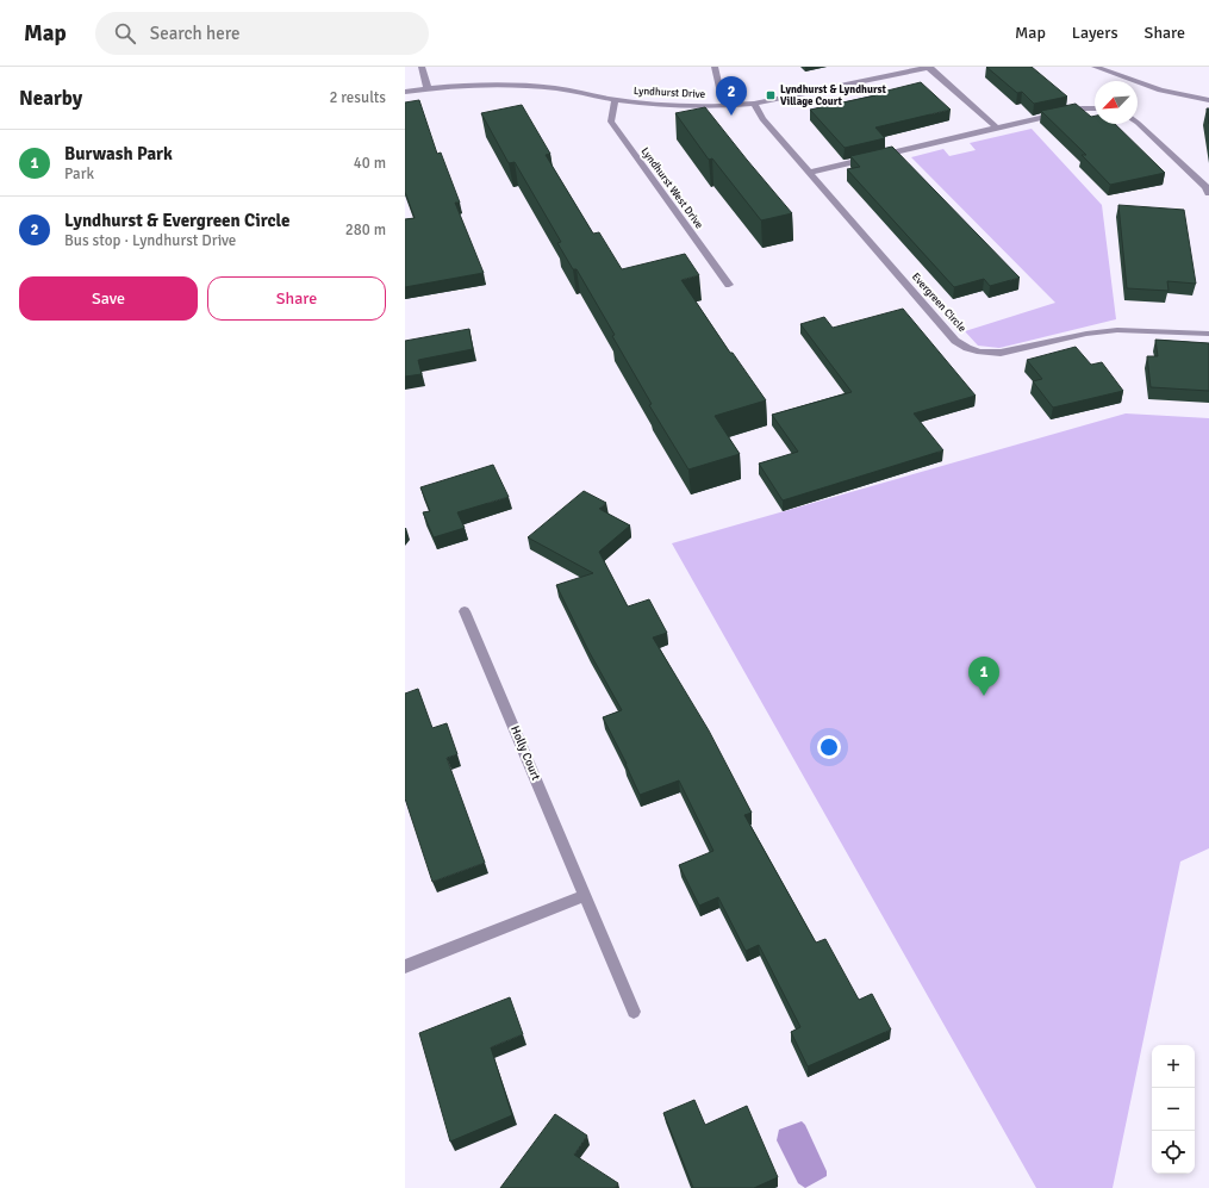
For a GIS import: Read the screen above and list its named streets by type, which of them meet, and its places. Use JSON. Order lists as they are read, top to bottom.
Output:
{
  "streets": {
    "street": [
      "Lyndhurst Drive",
      "Lyndhurst West Drive",
      "Evergreen Circle",
      "Holly Court"
    ]
  },
  "crossings": [
    ["Lyndhurst Drive", "Lyndhurst West Drive"],
    ["Lyndhurst Drive", "Evergreen Circle"]
  ],
  "places": {
    "transit": ["Lyndhurst & Lyndhurst Village Court"]
  },
  "north": "bottom left",
  "page": {
    "header": "Map",
    "search": "Search here",
    "nav": ["Map", "Layers", "Share"],
    "heading": ["Nearby", "2 results"],
    "pins": ["2", "1"],
    "list": [
      {
        "mark": "1",
        "name": "Burwash Park",
        "note": "Park",
        "value": "40 m"
      },
      {
        "mark": "2",
        "name": "Lyndhurst & Evergreen Circle",
        "note": "Bus stop · Lyndhurst Drive",
        "value": "280 m"
      }
    ],
    "buttons": ["Save", "Share"],
    "map_buttons": ["+", "−"]
  }
}
